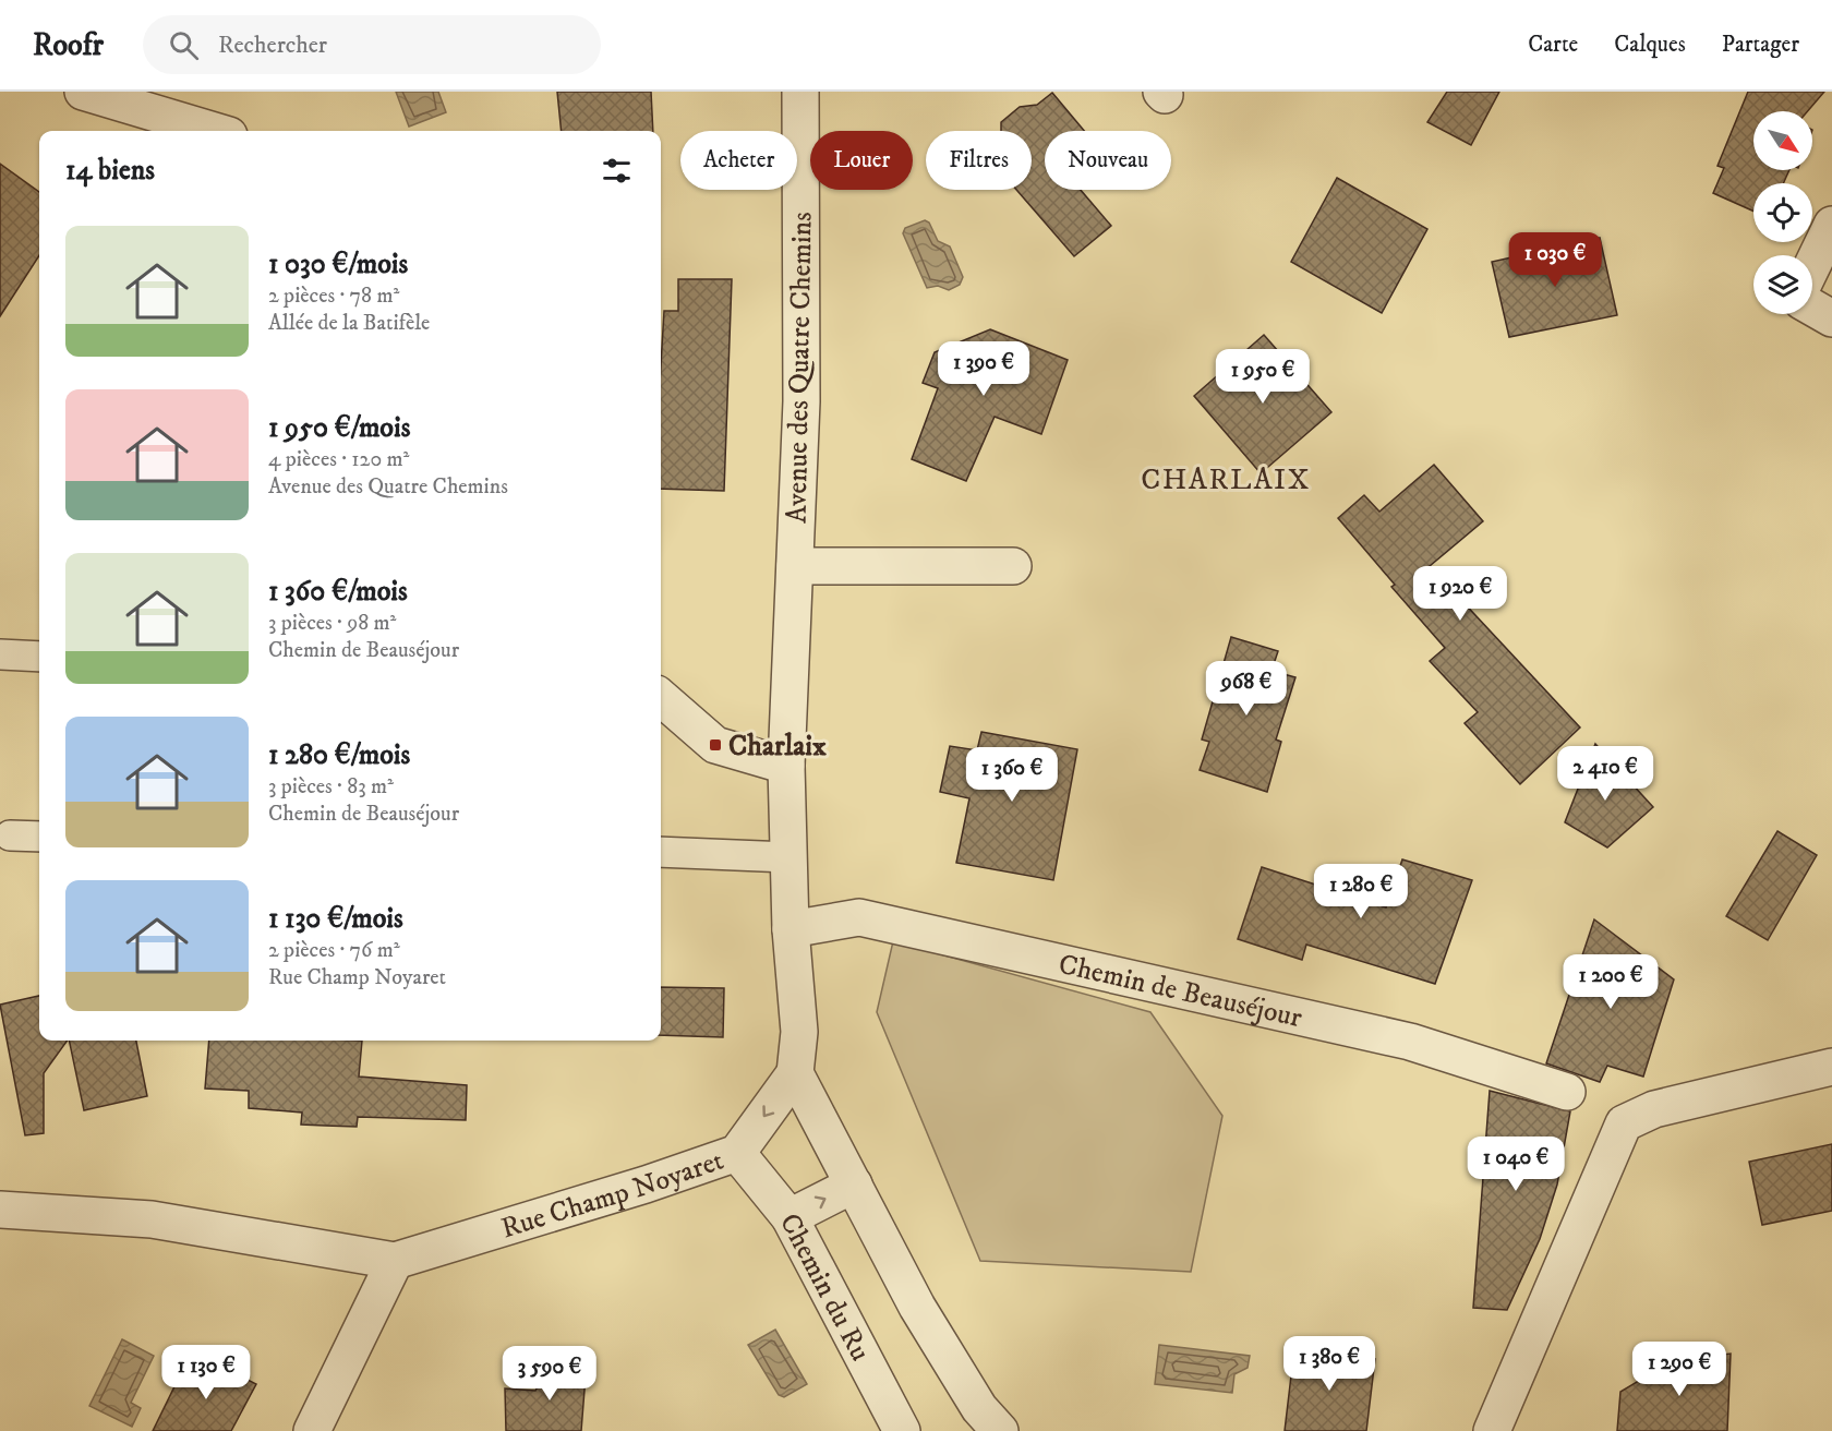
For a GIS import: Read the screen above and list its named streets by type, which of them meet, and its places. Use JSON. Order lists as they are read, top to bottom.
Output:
{
  "streets": {
    "street": [
      "Avenue des Quatre Chemins",
      "Chemin de Beauséjour",
      "Rue Champ Noyaret",
      "Chemin du Ru"
    ]
  },
  "crossings": [
    ["Avenue des Quatre Chemins", "Chemin de Beauséjour"],
    ["Avenue des Quatre Chemins", "Rue Champ Noyaret"],
    ["Rue Champ Noyaret", "Chemin du Ru"]
  ],
  "districts": ["CHARLAIX"],
  "places": {
    "transit": ["Charlaix"]
  },
  "north": "bottom right",
  "page": {
    "header": "Roofr",
    "search": "Rechercher",
    "nav": ["Carte", "Calques", "Partager"],
    "chip": [
      "Acheter",
      "Louer",
      "Filtres",
      "Nouveau"
    ],
    "heading": "14 biens",
    "list": [
      {
        "name": "1 030 €/mois",
        "note": "2 pièces · 78 m² · Allée de la Batifèle"
      },
      {
        "name": "1 950 €/mois",
        "note": "4 pièces · 120 m² · Avenue des Quatre Chemins"
      },
      {
        "name": "1 360 €/mois",
        "note": "3 pièces · 98 m² · Chemin de Beauséjour"
      },
      {
        "name": "1 280 €/mois",
        "note": "3 pièces · 83 m² · Chemin de Beauséjour"
      },
      {
        "name": "1 130 €/mois",
        "note": "2 pièces · 76 m² · Rue Champ Noyaret"
      }
    ],
    "price": [
      "1 030 €",
      "1 390 €",
      "1 950 €",
      "1 920 €",
      "968 €",
      "2 410 €",
      "1 360 €",
      "1 280 €",
      "1 200 €",
      "1 040 €",
      "1 380 €",
      "1 290 €",
      "1 130 €",
      "3 590 €"
    ]
  }
}
